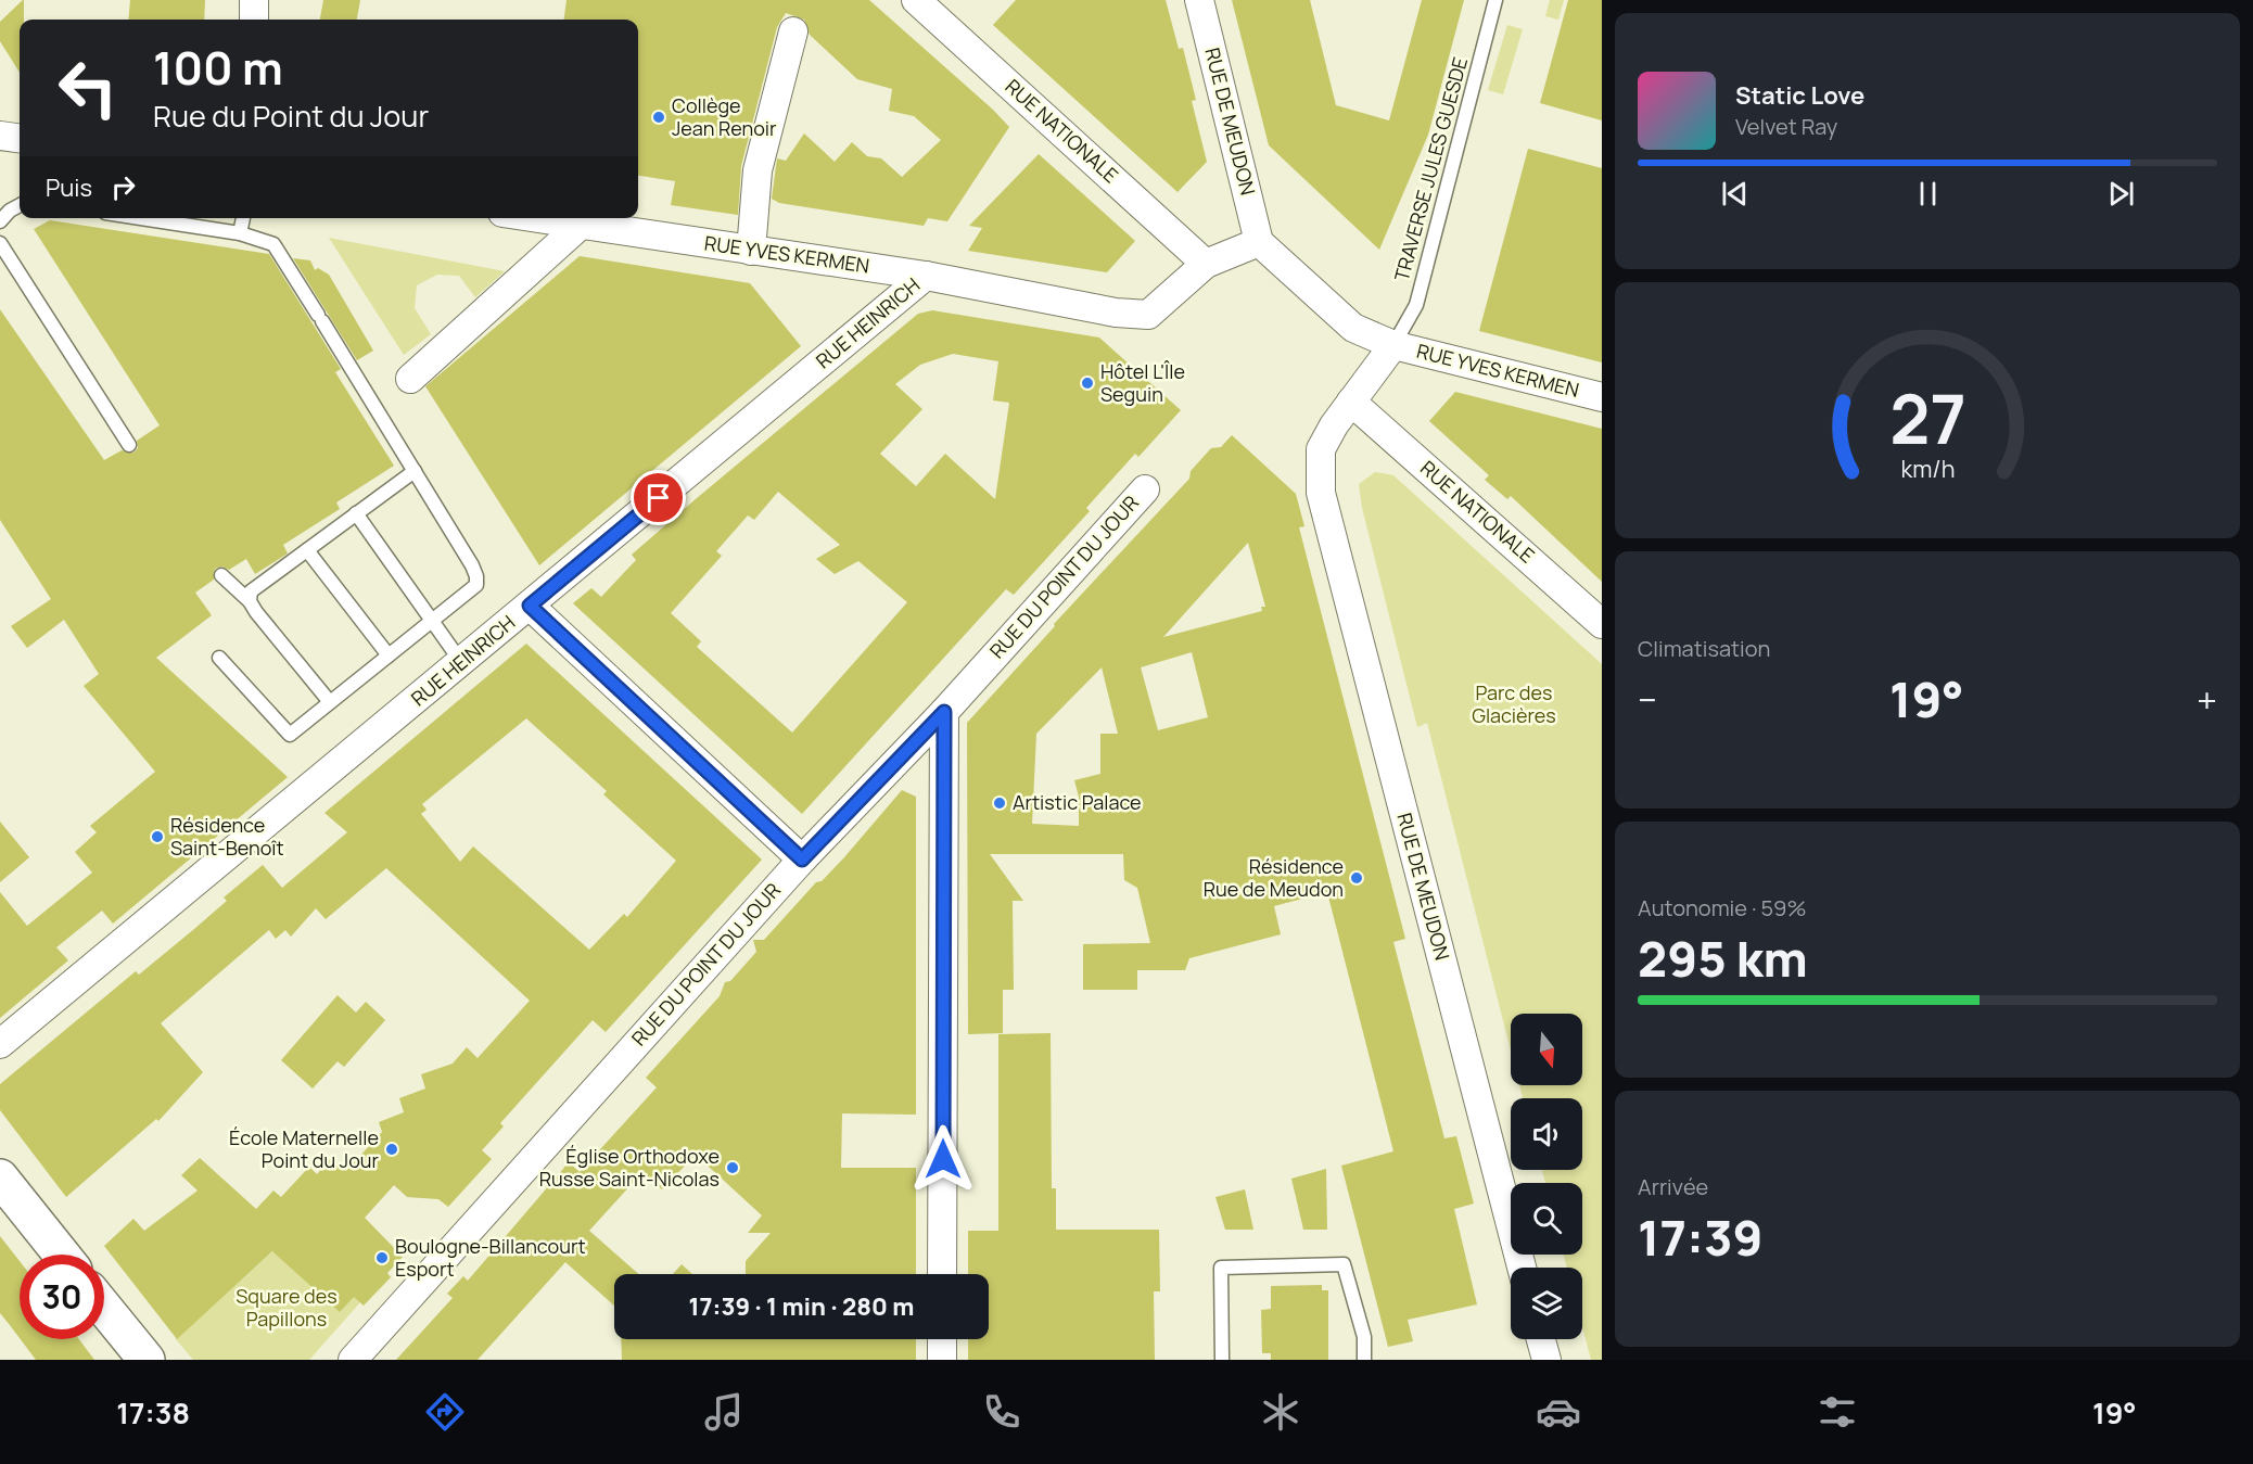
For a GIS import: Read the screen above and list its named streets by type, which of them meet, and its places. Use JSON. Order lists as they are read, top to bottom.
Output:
{
  "streets": {
    "street": [
      "RUE DE MEUDON",
      "RUE NATIONALE",
      "RUE YVES KERMEN",
      "RUE HEINRICH",
      "RUE DU POINT DU JOUR"
    ],
    "lane": ["TRAVERSE JULES GUESDE"]
  },
  "crossings": [
    ["RUE DE MEUDON", "RUE NATIONALE"],
    ["RUE DE MEUDON", "TRAVERSE JULES GUESDE"],
    ["RUE DE MEUDON", "RUE YVES KERMEN"],
    ["RUE NATIONALE", "RUE YVES KERMEN"],
    ["TRAVERSE JULES GUESDE", "RUE YVES KERMEN"],
    ["RUE YVES KERMEN", "RUE HEINRICH"]
  ],
  "parks": ["Parc des Glacières", "Square des Papillons"],
  "places": [
    "Collège Jean Renoir",
    "Hôtel L'Île Seguin",
    "Artistic Palace",
    "Résidence Saint-Benoît",
    "Résidence Rue de Meudon",
    "École Maternelle Point du Jour",
    "Église Orthodoxe Russe Saint-Nicolas",
    "Boulogne-Billancourt Esport"
  ],
  "north": "bottom",
  "page": {
    "turn": ["100 m", "Rue du Point du Jour"],
    "song": ["Static Love", "Velvet Ray"],
    "then": "Puis",
    "tile": [
      "Climatisation",
      ["Autonomie · 59%", "295 km"],
      ["Arrivée", "17:39"]
    ],
    "heat": ["−", "19°", "+"],
    "limit": "30",
    "trip": "17:39 · 1 min · 280 m",
    "tabs": ["17:38", "19°"],
    "gauge": ["27", "km/h"]
  }
}
